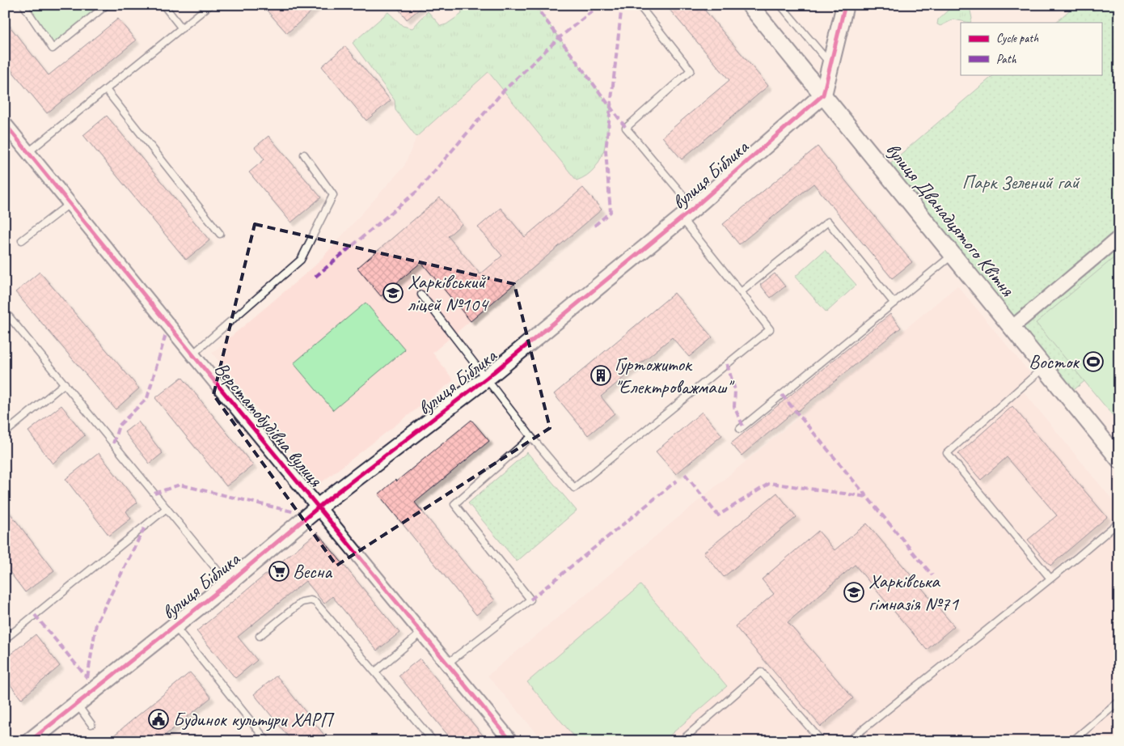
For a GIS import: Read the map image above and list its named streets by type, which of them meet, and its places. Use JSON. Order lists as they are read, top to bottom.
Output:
{
  "streets": {
    "street": ["вулиця Біблика", "вулиця Дванадцятого Квітня", "Верстатобудівна вулиця"]
  },
  "crossings": [
    ["вулиця Біблика", "вулиця Дванадцятого Квітня"],
    ["вулиця Біблика", "Верстатобудівна вулиця"]
  ],
  "parks": ["Парк Зелений гай"],
  "places": {
    "school or university": ["Харківський ліцей №104", "Харківська гімназія №71"],
    "sports": ["Восток"],
    "building": ["Гуртожиток \"Електроважмаш\""],
    "supermarket": ["Весна"],
    "public building": ["Будинок культури ХАРП"]
  },
  "legend": ["Cycle path", "Path"]
}
